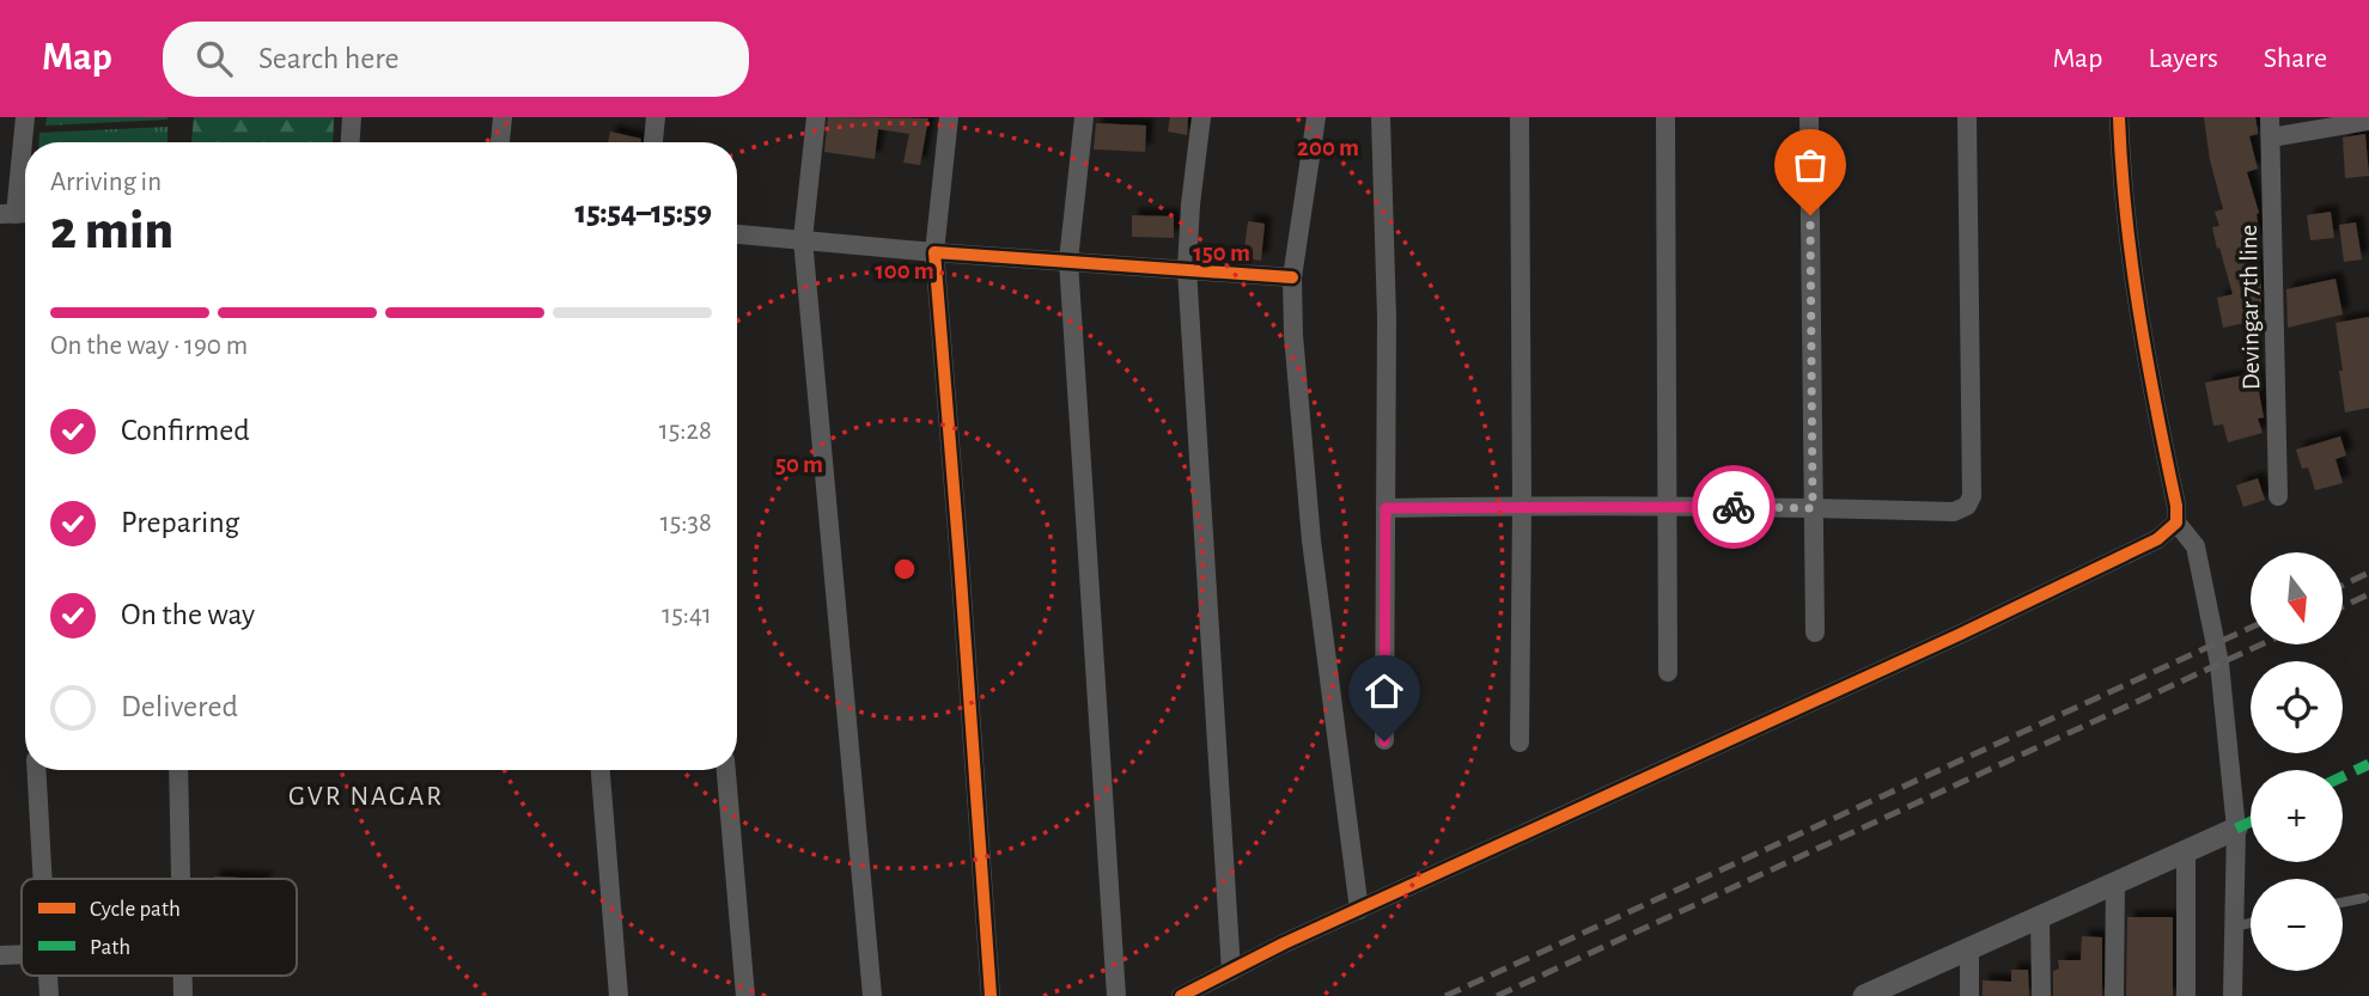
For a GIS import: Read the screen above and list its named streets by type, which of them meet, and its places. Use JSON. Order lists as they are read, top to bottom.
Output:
{
  "streets": {
    "street": ["Devingar 7th line"]
  },
  "districts": ["GVR NAGAR"],
  "legend": ["Cycle path", "Path"],
  "north": "bottom",
  "page": {
    "header": "Map",
    "search": "Search here",
    "nav": ["Map", "Layers", "Share"],
    "heading": ["2 min", "Arriving in", "15:54–15:59"],
    "bar": "On the way · 190 m",
    "list": [
      ["Confirmed", "15:28"],
      ["Preparing", "15:38"],
      ["On the way", "15:41"],
      "Delivered"
    ],
    "map_buttons": ["+", "−"]
  },
  "rings": [
    "200 m",
    "150 m",
    "100 m",
    "50 m"
  ]
}
